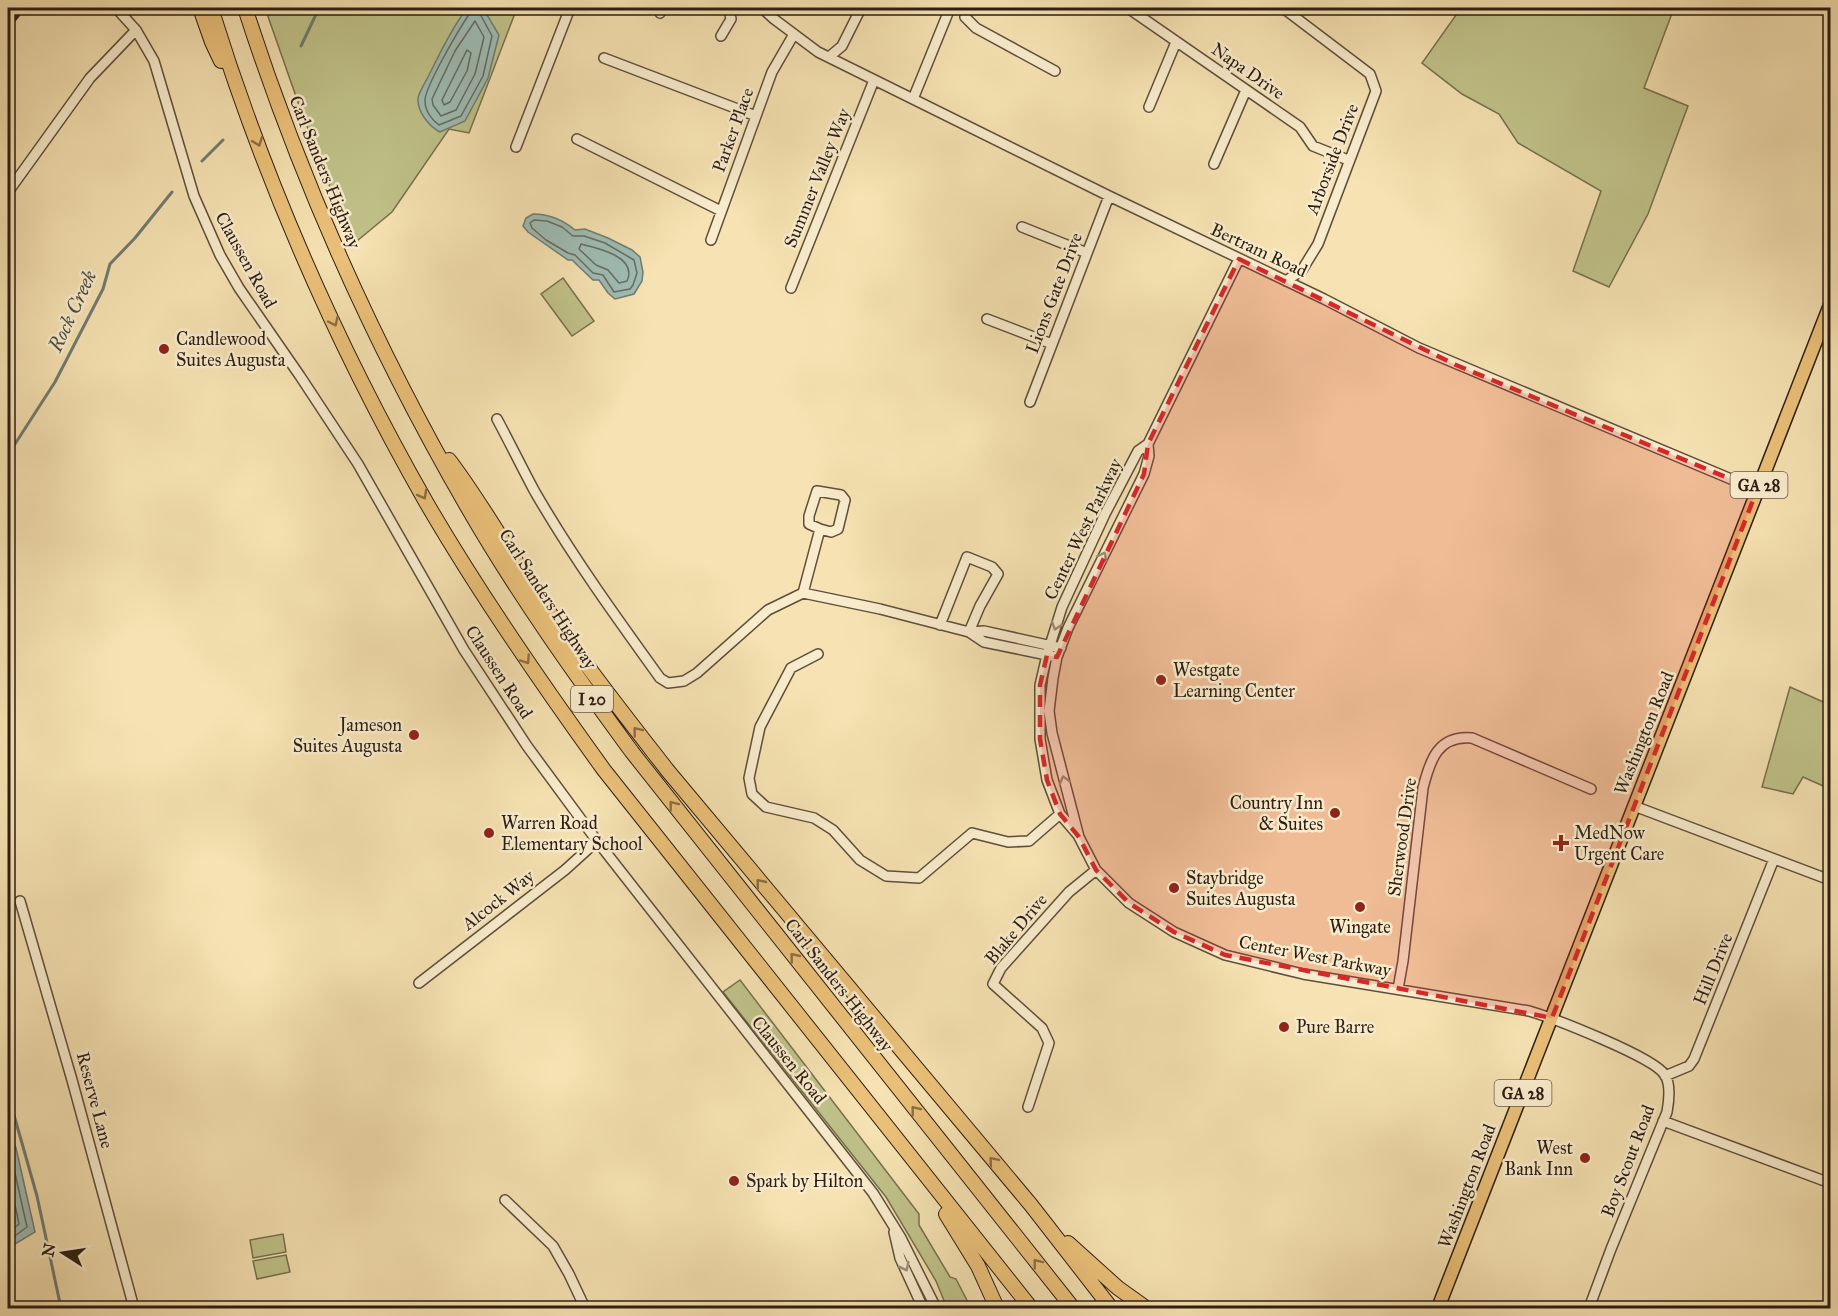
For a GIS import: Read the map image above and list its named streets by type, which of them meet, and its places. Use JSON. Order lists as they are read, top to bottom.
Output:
{
  "streets": {
    "highway": ["Carl Sanders Highway", "I 20"],
    "main road": ["GA 28", "Washington Road"],
    "street": [
      "Napa Drive",
      "Parker Place",
      "Arborside Drive",
      "Summer Valley Way",
      "Bertram Road",
      "Claussen Road",
      "Lions Gate Drive",
      "Center West Parkway",
      "Sherwood Drive",
      "Alcock Way",
      "Blake Drive",
      "Hill Drive",
      "Reserve Lane",
      "Boy Scout Road"
    ]
  },
  "crossings": [
    ["Napa Drive", "Arborside Drive"],
    ["Parker Place", "Bertram Road"],
    ["Arborside Drive", "Bertram Road"],
    ["Summer Valley Way", "Bertram Road"],
    ["Bertram Road", "Lions Gate Drive"],
    ["Bertram Road", "Center West Parkway"],
    ["Bertram Road", "Washington Road"],
    ["Claussen Road", "Alcock Way"],
    ["Center West Parkway", "Washington Road"],
    ["Center West Parkway", "Sherwood Drive"],
    ["Center West Parkway", "Blake Drive"],
    ["Hill Drive", "Boy Scout Road"]
  ],
  "water": ["Rock Creek"],
  "places": {
    "other": [
      "Candlewood Suites Augusta",
      "Westgate Learning Center",
      "Jameson Suites Augusta",
      "Country Inn & Suites",
      "Warren Road Elementary School",
      "Staybridge Suites Augusta",
      "Wingate",
      "Pure Barre",
      "West Bank Inn",
      "Spark by Hilton"
    ],
    "health": ["MedNow Urgent Care"]
  },
  "north": "left"
}
